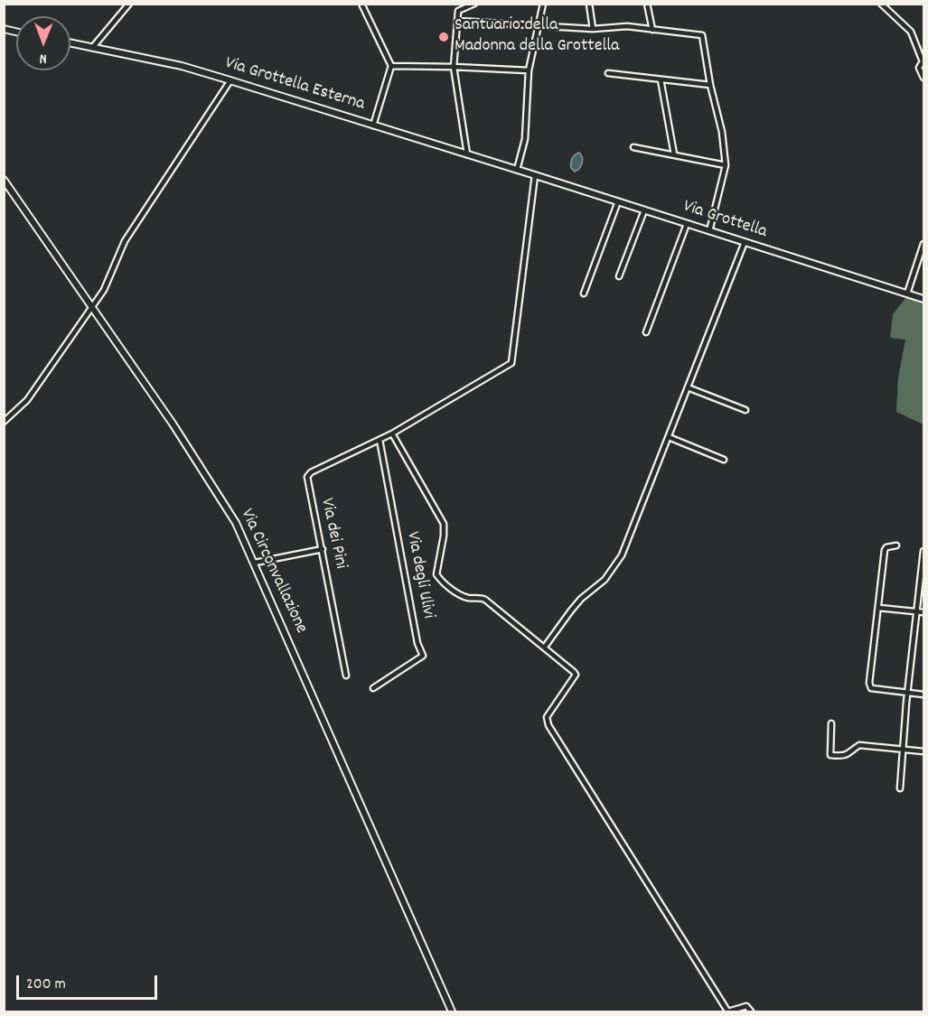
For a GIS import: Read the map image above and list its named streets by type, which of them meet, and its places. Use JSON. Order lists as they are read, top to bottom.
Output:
{
  "streets": {
    "main road": ["Via Grottella Esterna", "Via Grottella", "Via Circonvallazione"],
    "street": ["Via dei Pini", "Via degli Ulivi"]
  },
  "crossings": [
    ["Via Grottella Esterna", "Via Grottella"],
    ["Via dei Pini", "Via degli Ulivi"]
  ],
  "places": ["Santuario della Madonna della Grottella"],
  "scale_bar": "200 m",
  "north": "bottom"
}
